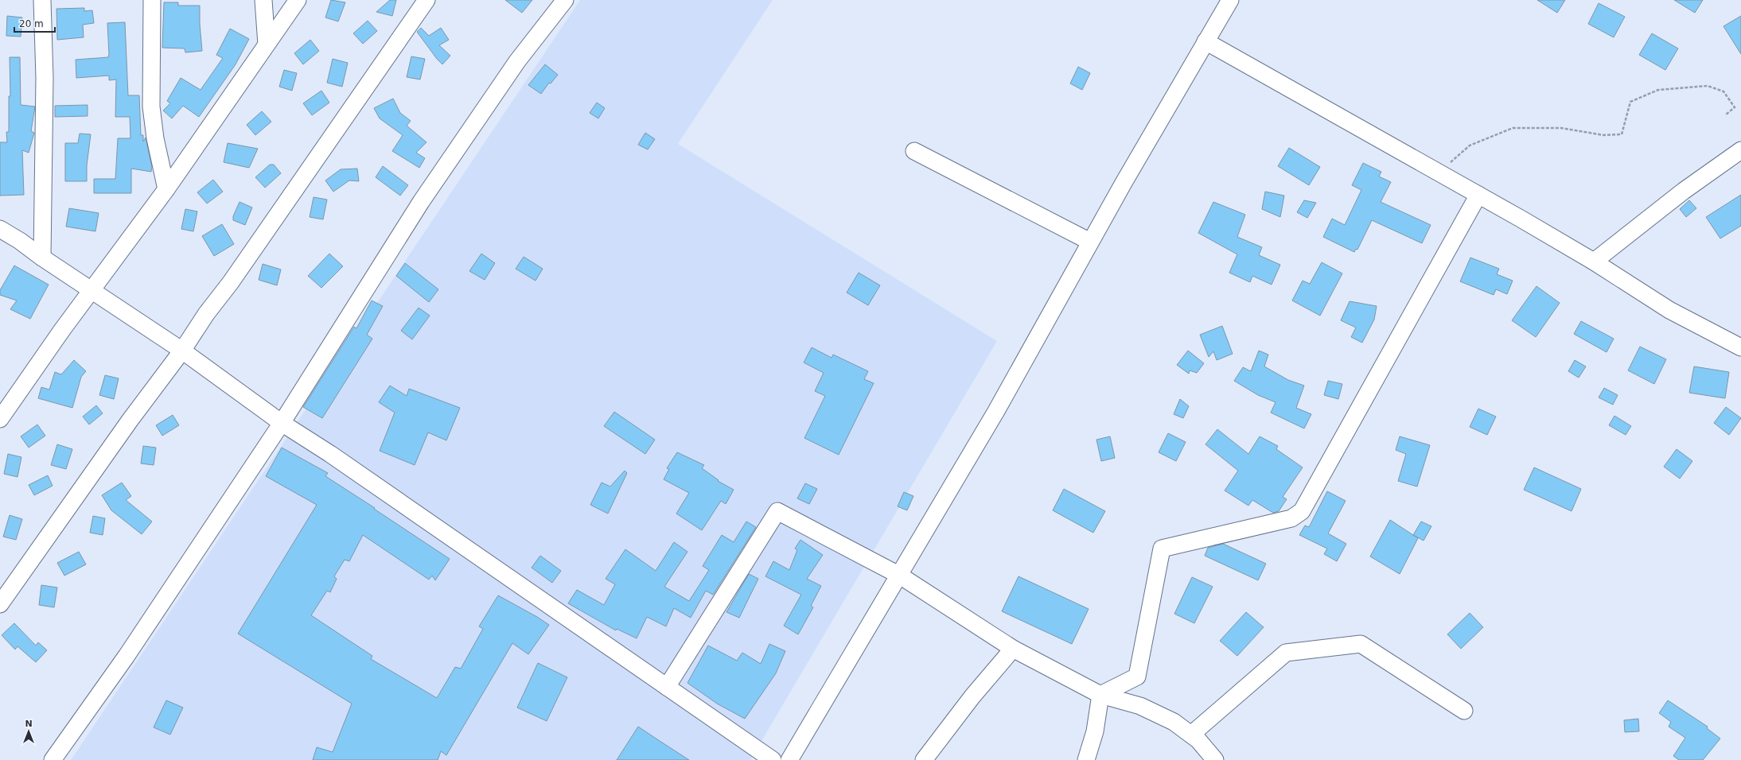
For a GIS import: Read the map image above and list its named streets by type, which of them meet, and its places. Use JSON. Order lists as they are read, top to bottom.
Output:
{
  "scale_bar": "20 m",
  "north": "top"
}
